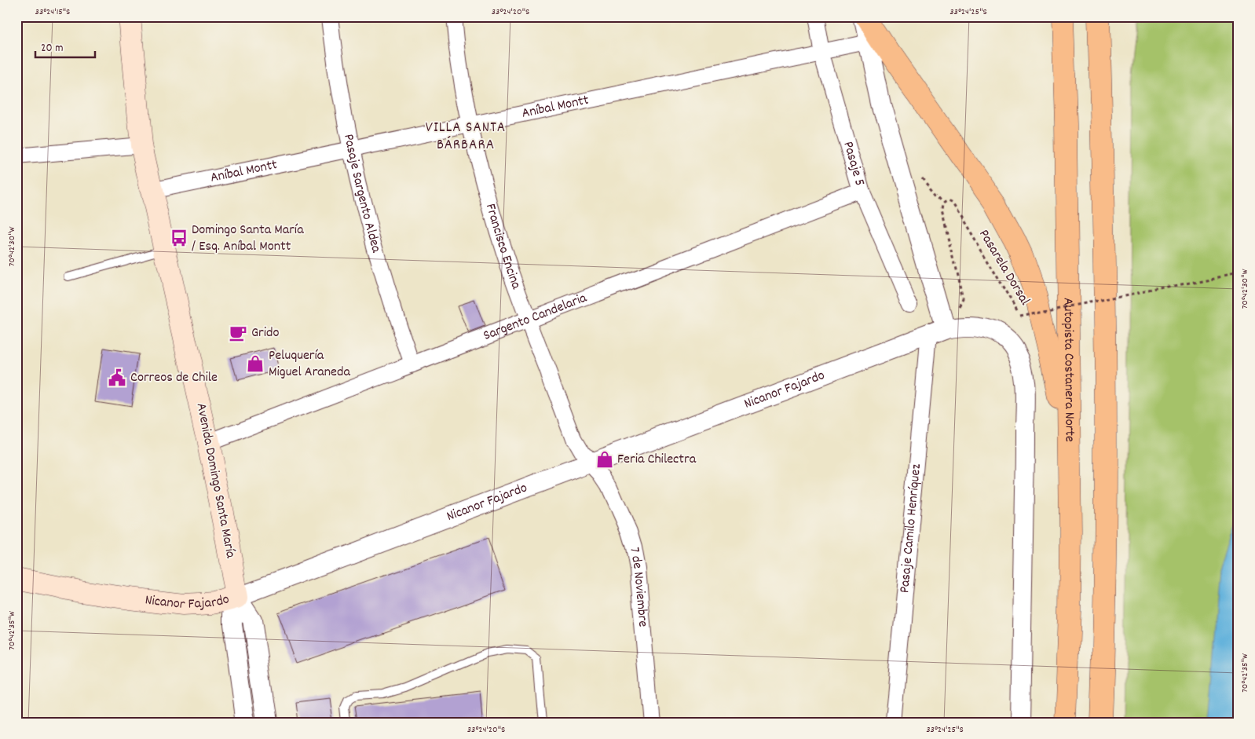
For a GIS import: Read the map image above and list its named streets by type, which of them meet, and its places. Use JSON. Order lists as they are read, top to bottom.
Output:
{
  "streets": {
    "highway": ["Autopista Costanera Norte"],
    "main road": ["Nicanor Fajardo", "Avenida Domingo Santa María"],
    "street": [
      "Aníbal Montt",
      "Pasaje 5",
      "Pasaje Sargento Aldea",
      "Francisco Encina",
      "Sargento Candelaria",
      "Pasaje Camilo Henríquez",
      "7 de Noviembre"
    ],
    "path": ["Pasarela Dorsal"]
  },
  "crossings": [
    ["Aníbal Montt", "Pasaje 5"],
    ["Aníbal Montt", "Pasaje Sargento Aldea"],
    ["Aníbal Montt", "Francisco Encina"],
    ["Aníbal Montt", "Avenida Domingo Santa María"],
    ["Pasaje 5", "Sargento Candelaria"],
    ["Pasaje Sargento Aldea", "Sargento Candelaria"],
    ["Francisco Encina", "Sargento Candelaria"],
    ["Francisco Encina", "Nicanor Fajardo"],
    ["Francisco Encina", "7 de Noviembre"],
    ["Sargento Candelaria", "Avenida Domingo Santa María"],
    ["Nicanor Fajardo", "Avenida Domingo Santa María"],
    ["Nicanor Fajardo", "Pasaje Camilo Henríquez"],
    ["Nicanor Fajardo", "7 de Noviembre"]
  ],
  "districts": ["VILLA SANTA BÁRBARA"],
  "places": {
    "bus stop": ["Domingo Santa María / Esq. Aníbal Montt"],
    "cafe": ["Grido"],
    "shop": ["Peluquería Miguel Araneda", "Feria Chilectra"],
    "public building": ["Correos de Chile"]
  },
  "scale_bar": "20 m",
  "coordinates": [
    "33°24'15\"S",
    "33°24'20\"S",
    "33°24'25\"S",
    "70°42'30\"W",
    "70°42'35\"W"
  ]
}
